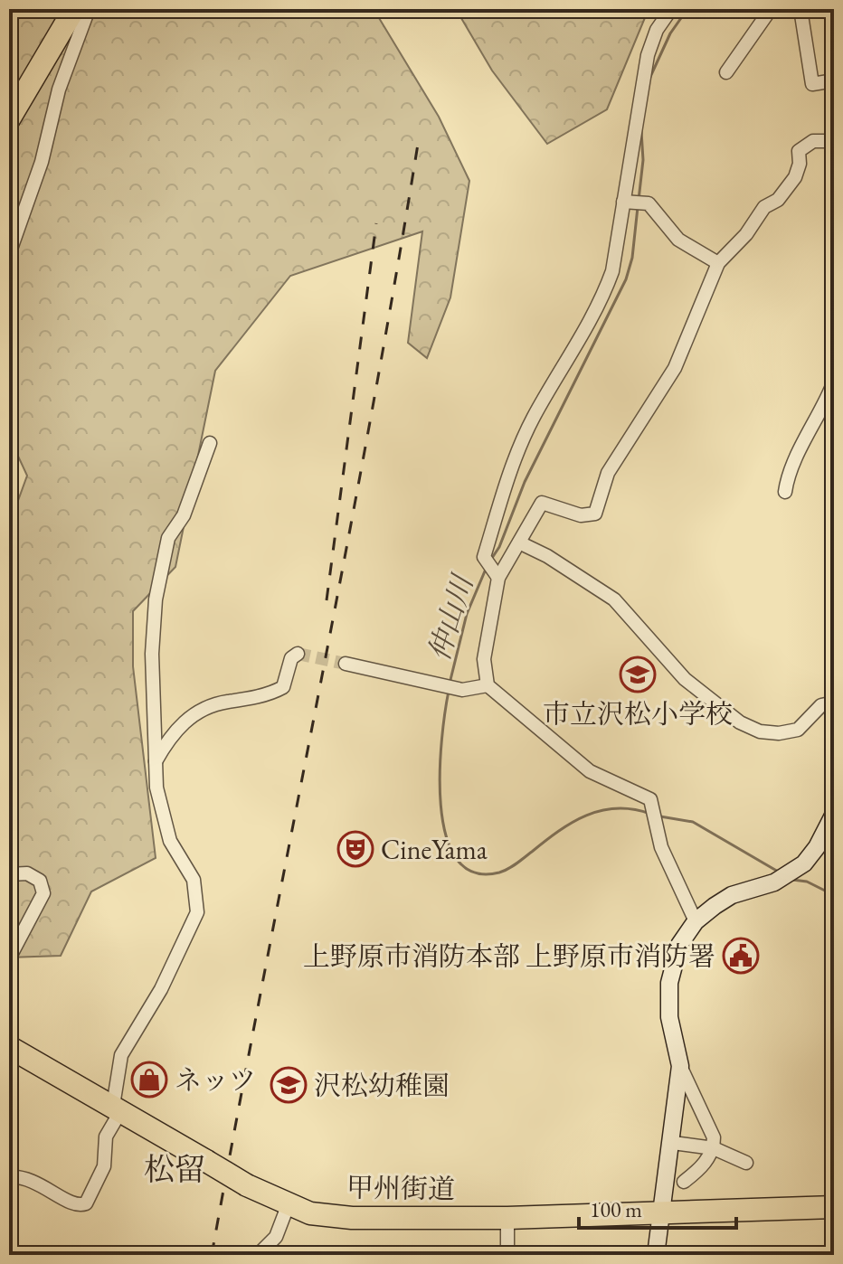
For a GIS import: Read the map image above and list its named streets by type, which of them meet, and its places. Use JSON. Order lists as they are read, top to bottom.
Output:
{
  "streets": {
    "highway": ["甲州街道"]
  },
  "districts": ["松留"],
  "water": ["仲山川"],
  "places": {
    "school or university": ["市立沢松小学校", "沢松幼稚園"],
    "theatre": ["CineYama"],
    "public building": ["上野原市消防本部 上野原市消防署"],
    "shop": ["ネッツ"]
  },
  "scale_bar": "100 m"
}
